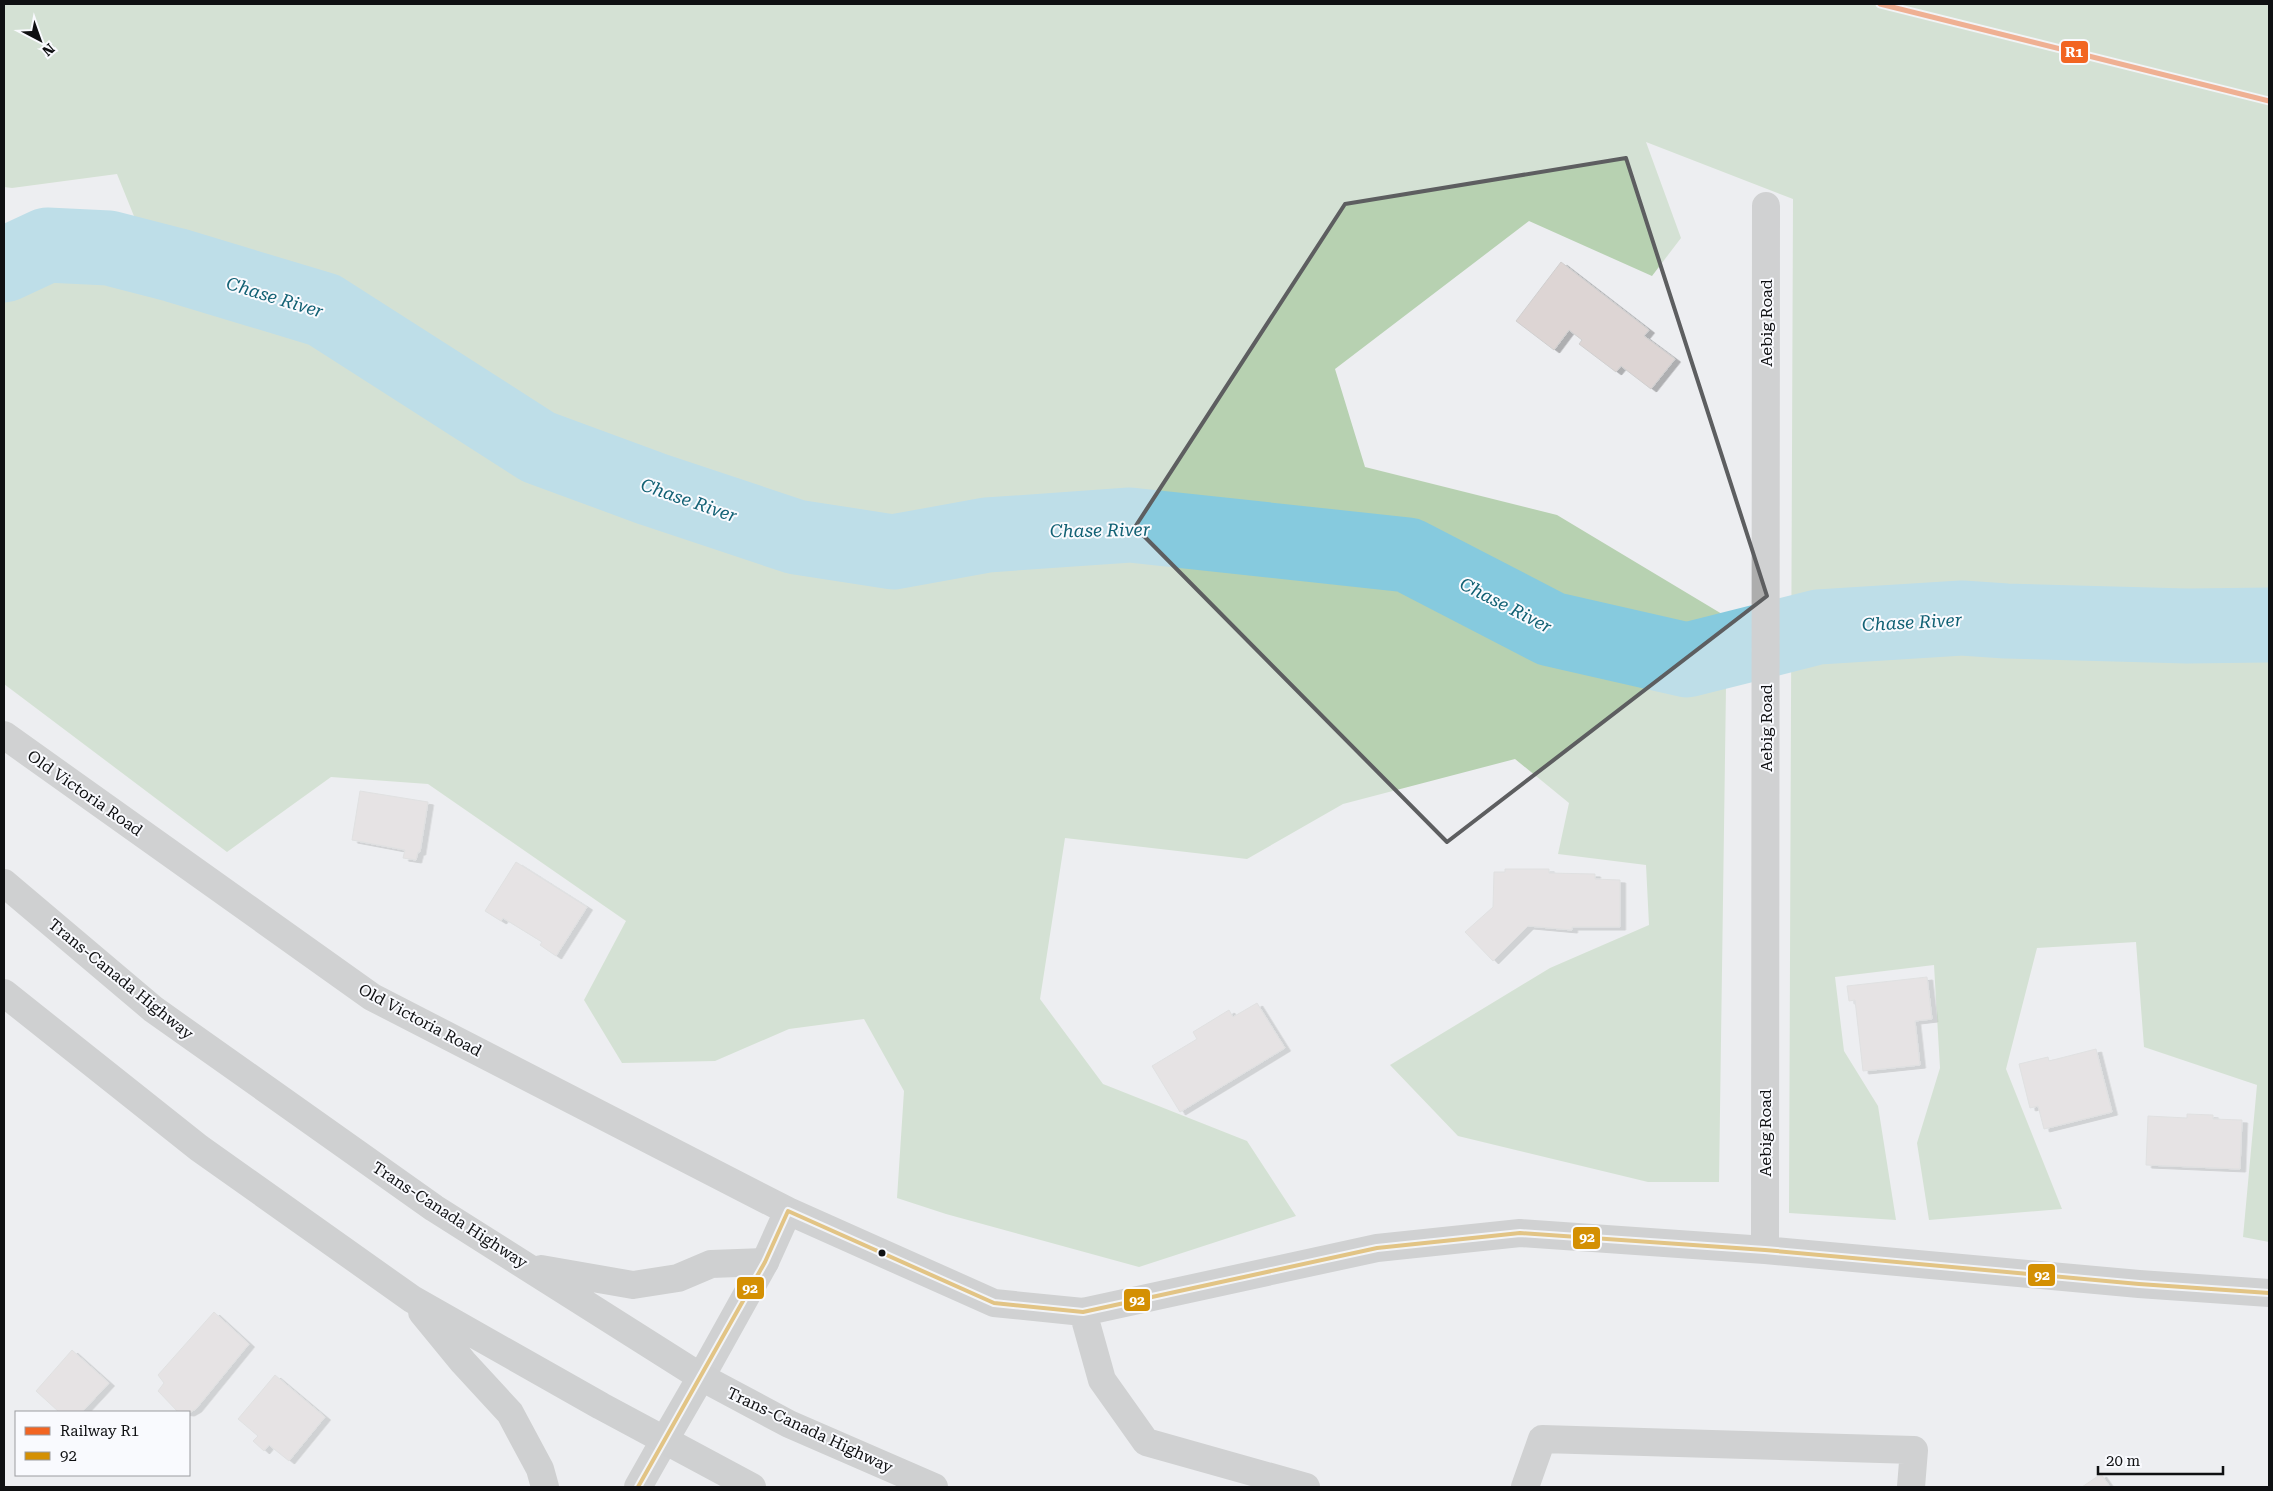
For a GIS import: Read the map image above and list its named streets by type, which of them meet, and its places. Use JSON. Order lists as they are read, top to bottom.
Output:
{
  "streets": {
    "highway": ["Trans-Canada Highway"],
    "street": ["Aebig Road", "Old Victoria Road"]
  },
  "crossings": [
    ["Aebig Road", "Old Victoria Road"]
  ],
  "water": ["Chase River"],
  "lines": ["rail line R1", "transit line 92"],
  "legend": ["Railway R1", "92"],
  "scale_bar": "20 m",
  "north": "bottom right"
}
